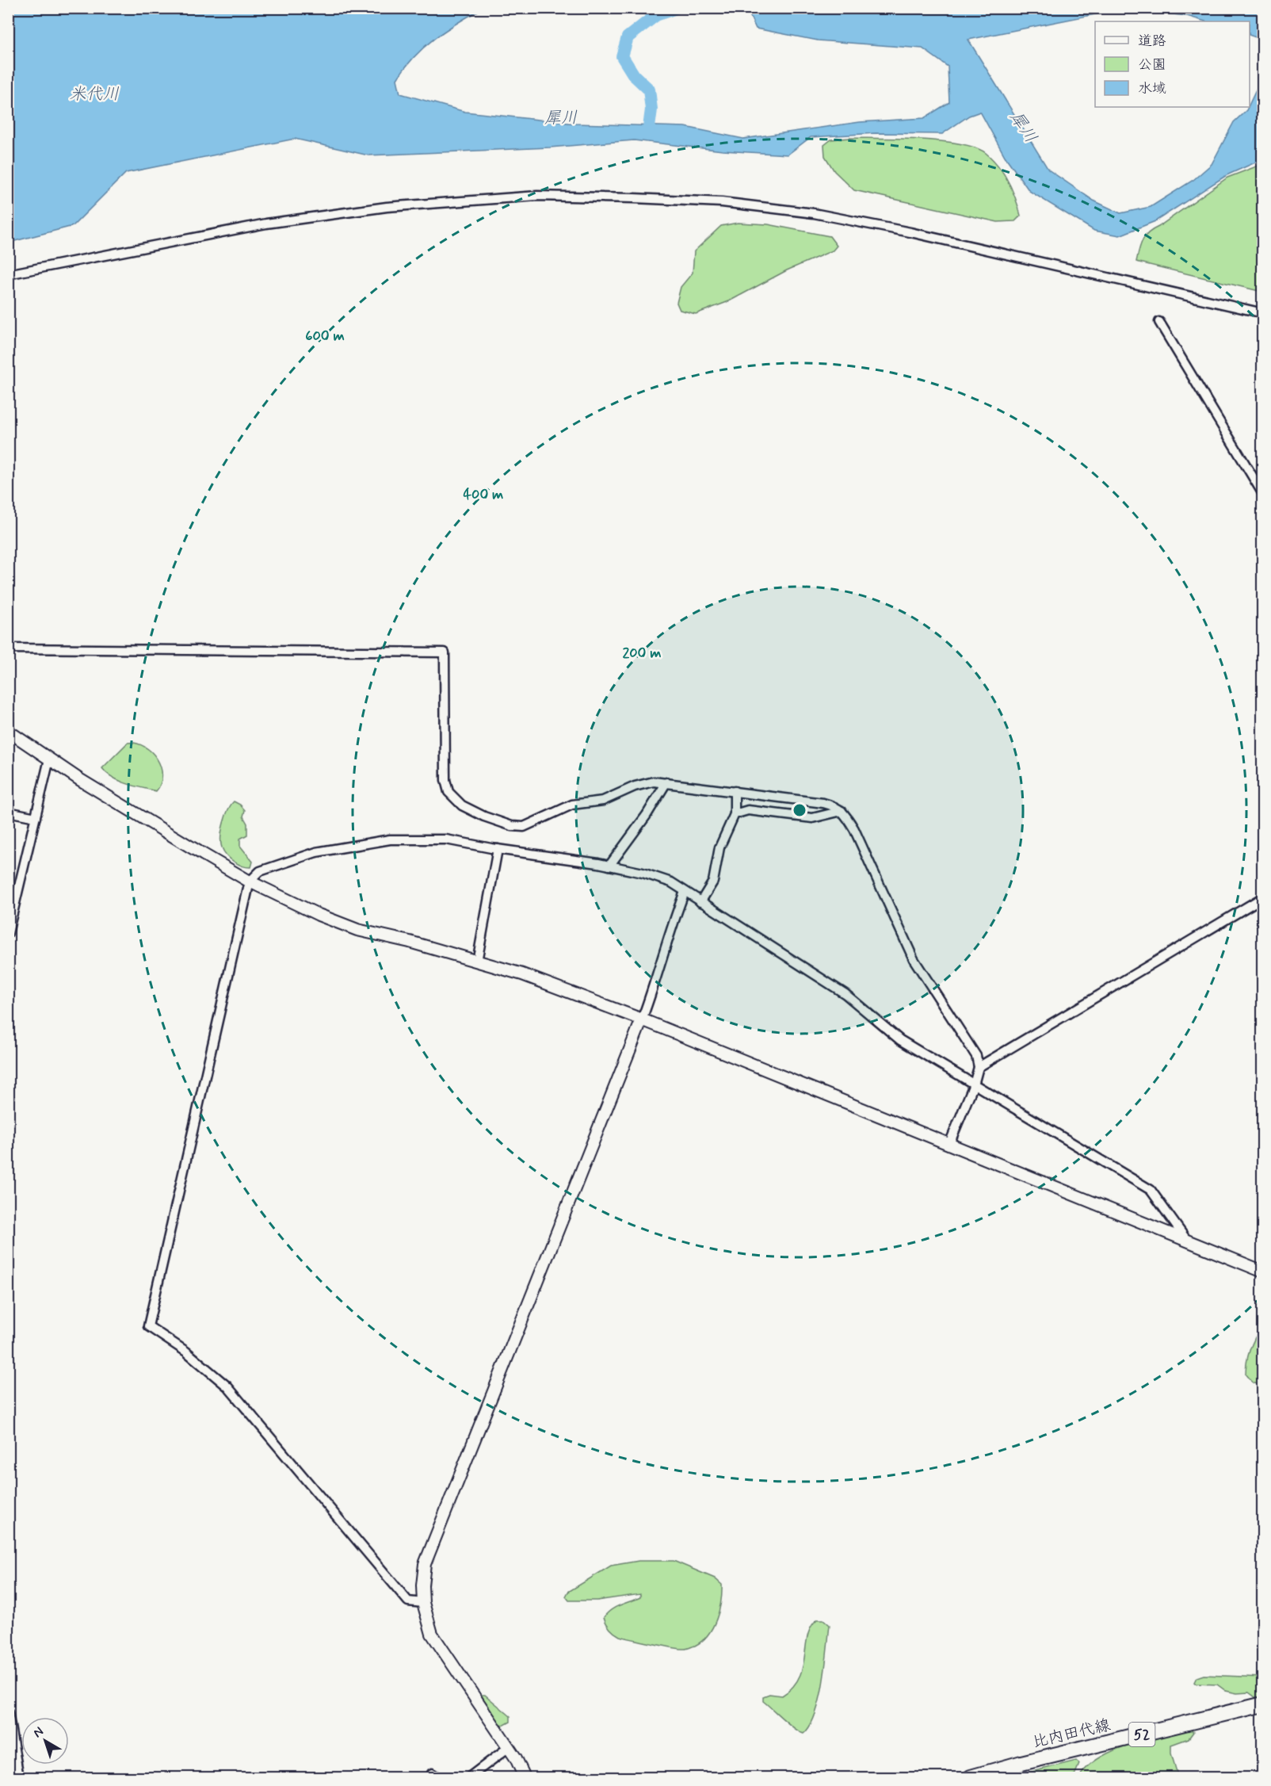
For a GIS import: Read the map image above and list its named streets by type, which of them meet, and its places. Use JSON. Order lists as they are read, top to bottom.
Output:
{
  "streets": {
    "main road": ["比内田代線", "52"]
  },
  "water": ["米代川", "犀川"],
  "legend": ["道路", "公園", "水域"],
  "north": "top left",
  "rings": ["600 m", "400 m", "200 m"]
}
